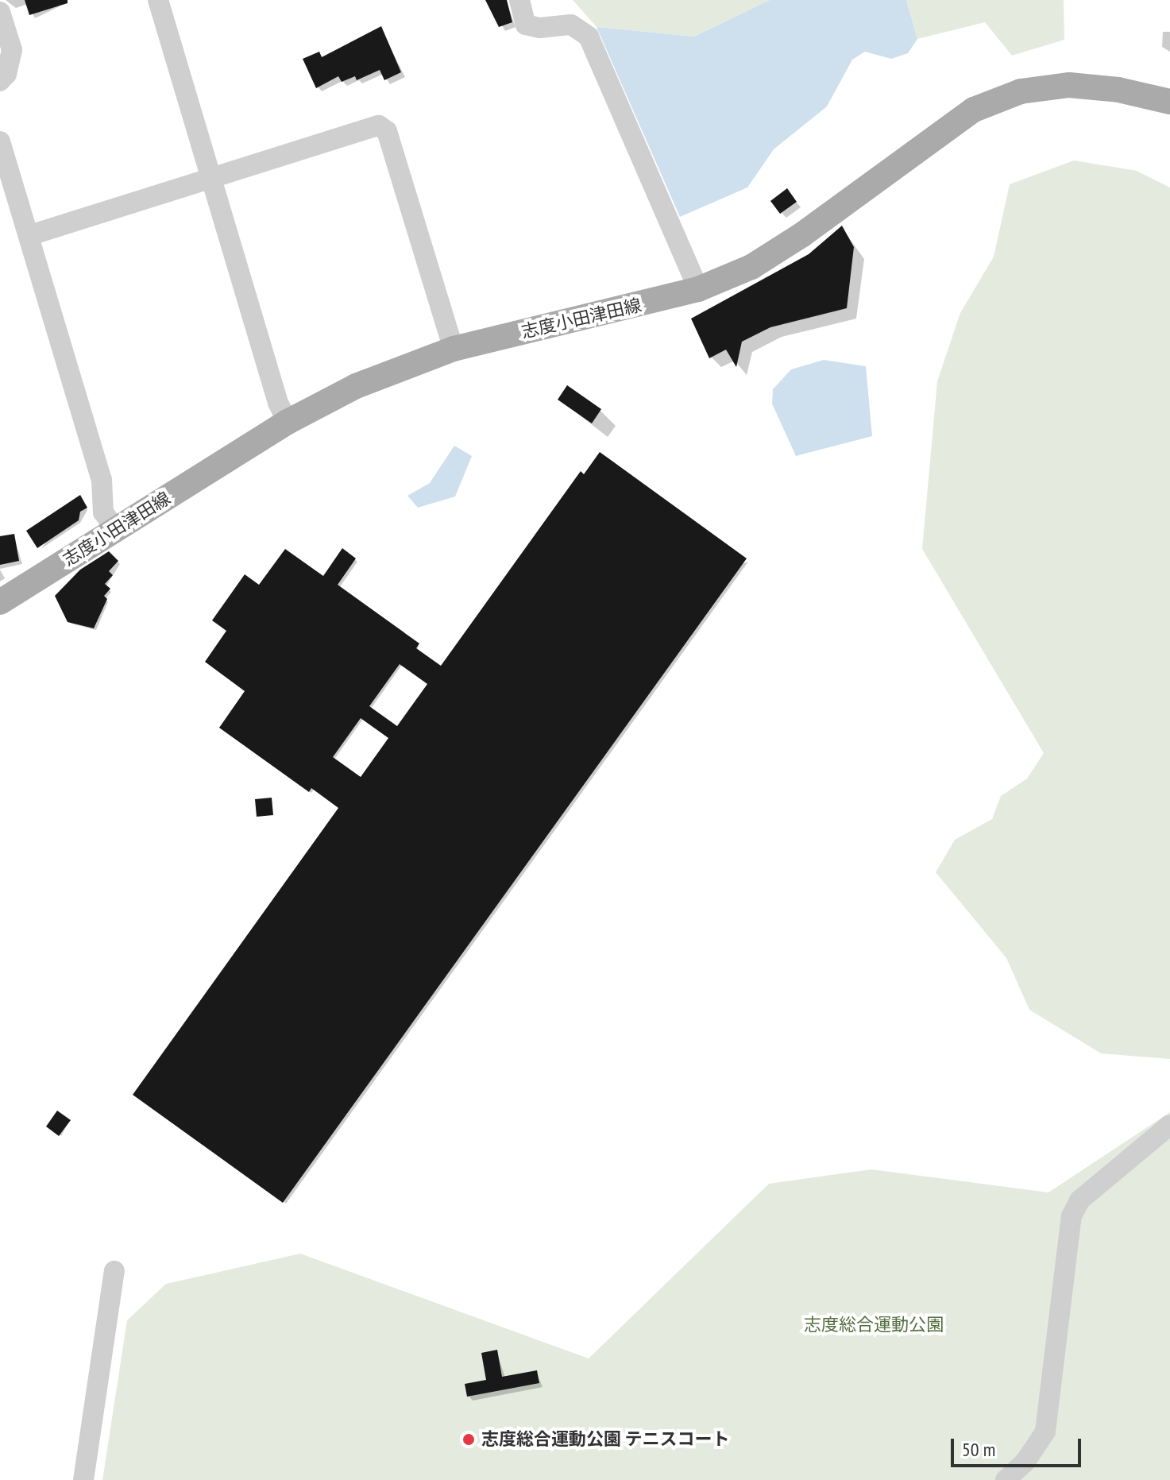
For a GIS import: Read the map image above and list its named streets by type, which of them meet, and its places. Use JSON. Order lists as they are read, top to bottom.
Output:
{
  "streets": {
    "main road": ["志度小田津田線"]
  },
  "parks": ["志度総合運動公園"],
  "places": ["志度総合運動公園 テニスコート"],
  "scale_bar": "50 m"
}
